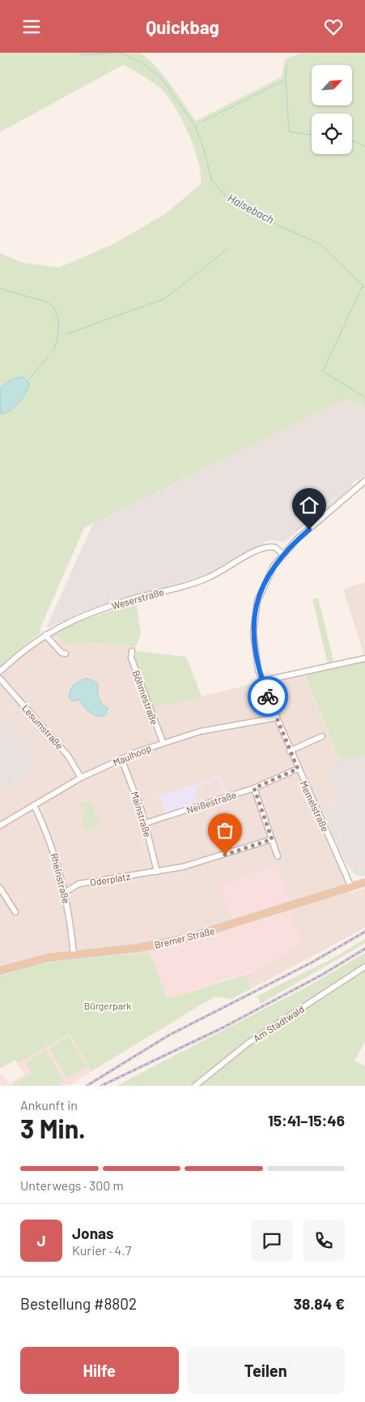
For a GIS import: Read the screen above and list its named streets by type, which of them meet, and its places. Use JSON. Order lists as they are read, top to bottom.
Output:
{
  "streets": {
    "main road": ["Bremer Straße"],
    "street": [
      "Weserstraße",
      "Böhmestraße",
      "Lesumstraße",
      "Maulhoop",
      "Neißestraße",
      "Memelstraße",
      "Mainstraße",
      "Rheinstraße",
      "Oderplatz",
      "Am Stadtwald"
    ]
  },
  "crossings": [
    ["Weserstraße", "Memelstraße"],
    ["Böhmestraße", "Maulhoop"],
    ["Lesumstraße", "Maulhoop"],
    ["Maulhoop", "Memelstraße"],
    ["Maulhoop", "Mainstraße"],
    ["Maulhoop", "Rheinstraße"],
    ["Neißestraße", "Memelstraße"],
    ["Neißestraße", "Mainstraße"],
    ["Memelstraße", "Bremer Straße"],
    ["Mainstraße", "Oderplatz"],
    ["Rheinstraße", "Oderplatz"],
    ["Rheinstraße", "Bremer Straße"]
  ],
  "water": ["Halsebach"],
  "parks": ["Bürgerpark"],
  "north": "top right",
  "page": {
    "header": "Quickbag",
    "heading": ["3 Min.", "Ankunft in", "15:41–15:46"],
    "panel": [
      "Jonas",
      "Kurier · 4.7",
      "Bestellung #8802",
      "38.84 €"
    ],
    "bar": "Unterwegs · 300 m",
    "round": "J",
    "buttons": ["Hilfe", "Teilen"]
  }
}
